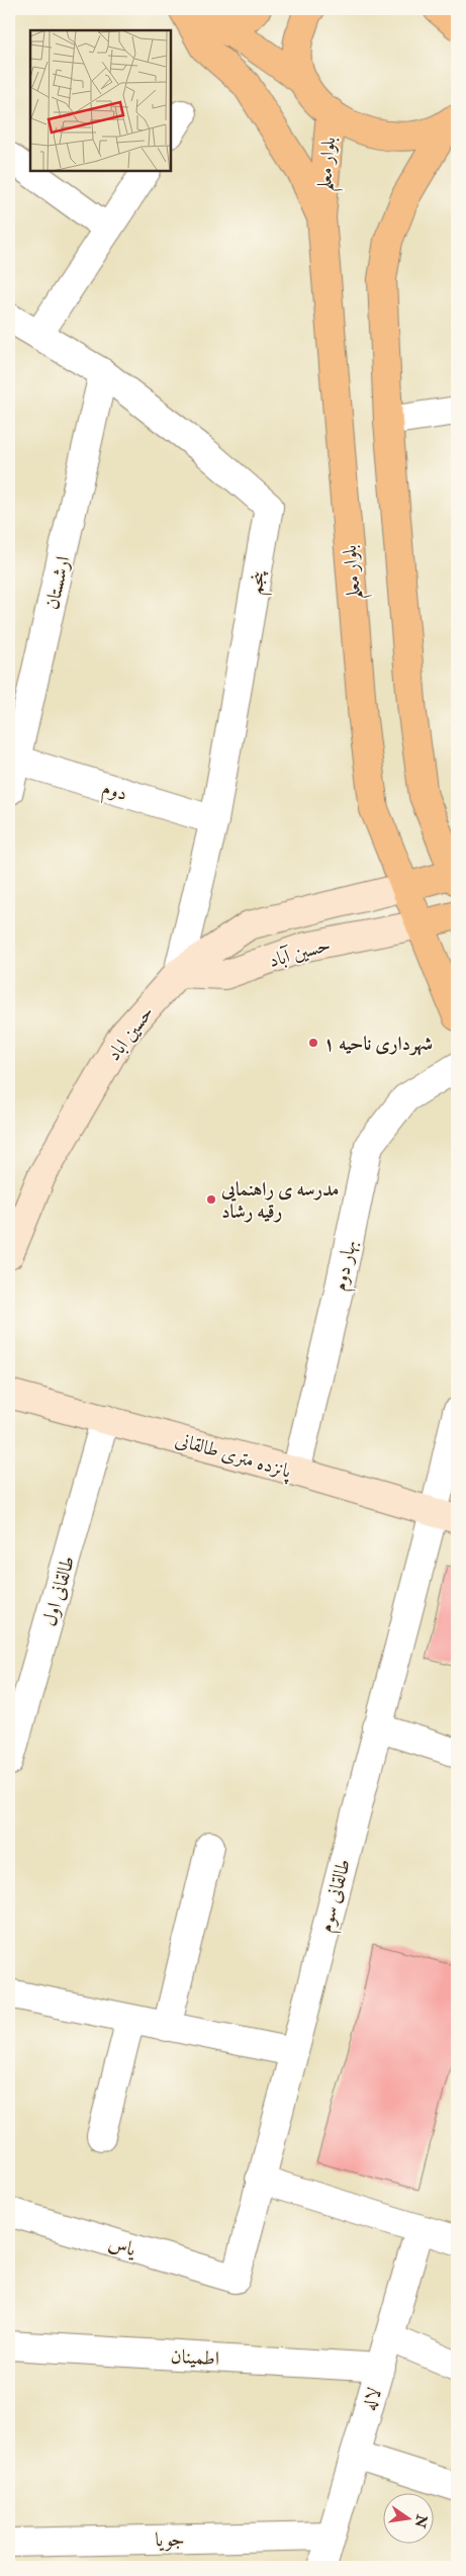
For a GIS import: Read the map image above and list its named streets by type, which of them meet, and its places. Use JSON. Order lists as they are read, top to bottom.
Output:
{
  "streets": {
    "main road": ["بلوار معلم"],
    "street": [
      "ارشستان",
      "پنجم",
      "دوم",
      "حسین آباد",
      "حسین اباد",
      "بهار دوم",
      "پانزده متری طالقانی",
      "طالقانی اول",
      "طالقانی سوم",
      "یاس",
      "اطمینان",
      "لاله",
      "جویا"
    ]
  },
  "crossings": [
    ["بلوار معلم", "حسین آباد"],
    ["بلوار معلم", "حسین اباد"],
    ["ارشستان", "پنجم"],
    ["ارشستان", "دوم"],
    ["پنجم", "دوم"],
    ["پنجم", "حسین آباد"],
    ["پنجم", "حسین اباد"],
    ["حسین آباد", "حسین اباد"],
    ["بهار دوم", "پانزده متری طالقانی"],
    ["پانزده متری طالقانی", "طالقانی اول"],
    ["پانزده متری طالقانی", "طالقانی سوم"],
    ["طالقانی سوم", "یاس"],
    ["اطمینان", "لاله"],
    ["لاله", "جویا"]
  ],
  "places": ["شهرداری ناحیه ۱", "مدرسه ی راهنمایی رقیه رشاد"],
  "north": "right"
}
